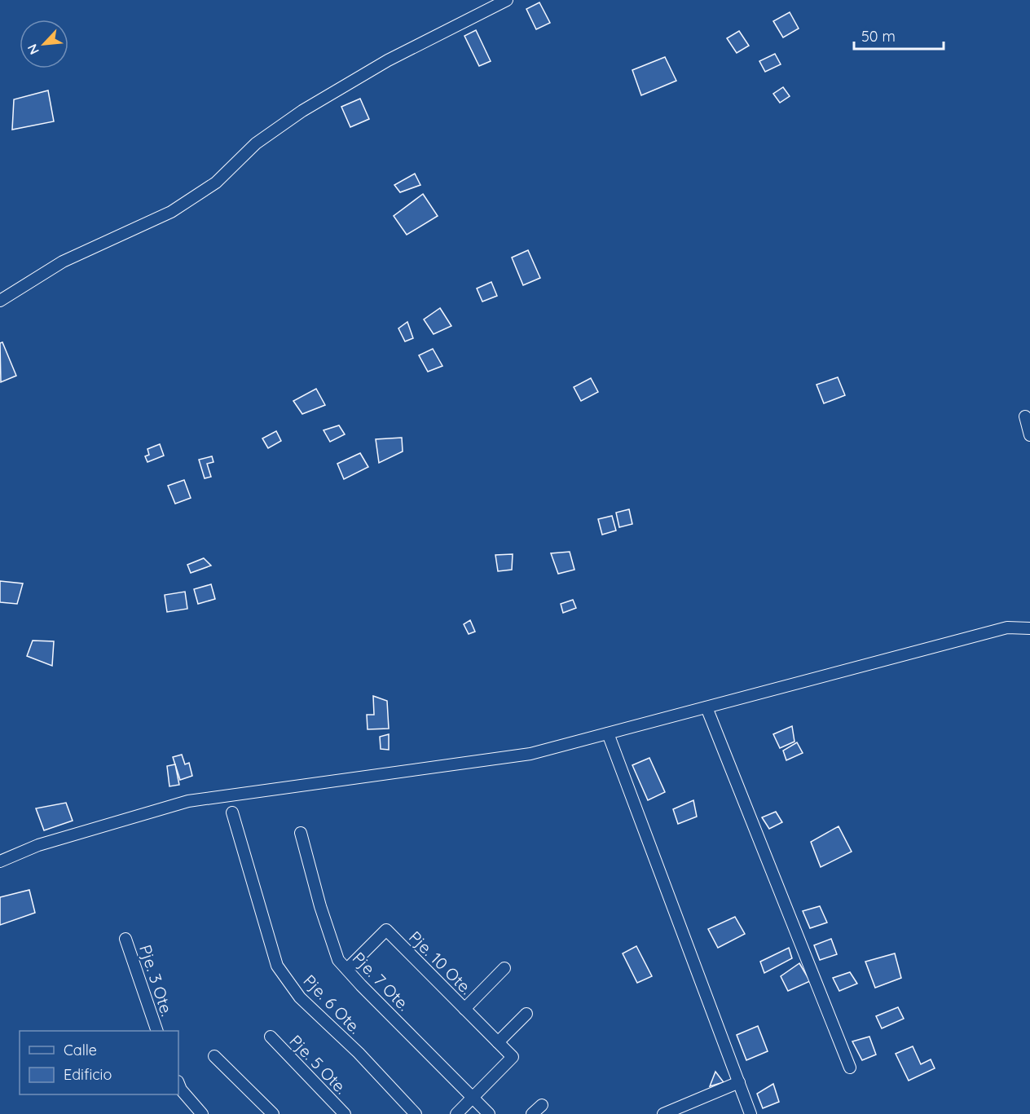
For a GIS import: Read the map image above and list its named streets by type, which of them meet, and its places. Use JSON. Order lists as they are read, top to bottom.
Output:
{
  "streets": {
    "street": [
      "Pje. 10 Ote.",
      "Pje. 3 Ote.",
      "Pje. 7 Ote.",
      "Pje. 6 Ote.",
      "Pje. 5 Ote."
    ]
  },
  "crossings": [
    ["Pje. 10 Ote.", "Pje. 7 Ote."]
  ],
  "legend": ["Calle", "Edificio"],
  "scale_bar": "50 m",
  "north": "bottom left"
}
